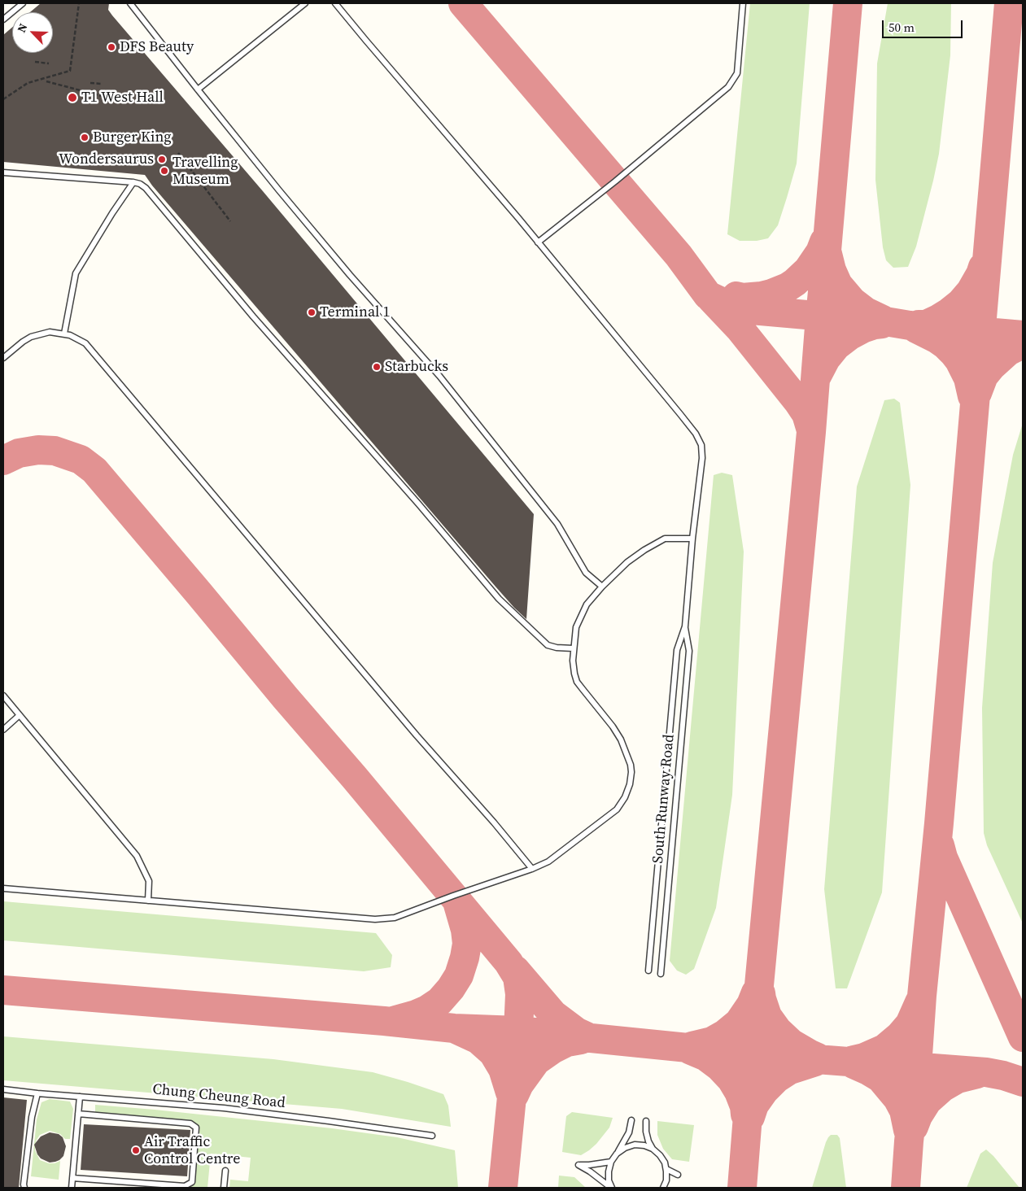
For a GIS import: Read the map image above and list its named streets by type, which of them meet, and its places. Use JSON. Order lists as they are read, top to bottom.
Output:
{
  "streets": {
    "lane": ["South Runway Road", "Chung Cheung Road"]
  },
  "places": [
    "DFS Beauty",
    "T1 West Hall",
    "Burger King",
    "Wondersaurus",
    "Travelling Museum",
    "Terminal 1",
    "Starbucks",
    "Air Traffic Control Centre"
  ],
  "scale_bar": "50 m",
  "north": "top left"
}
